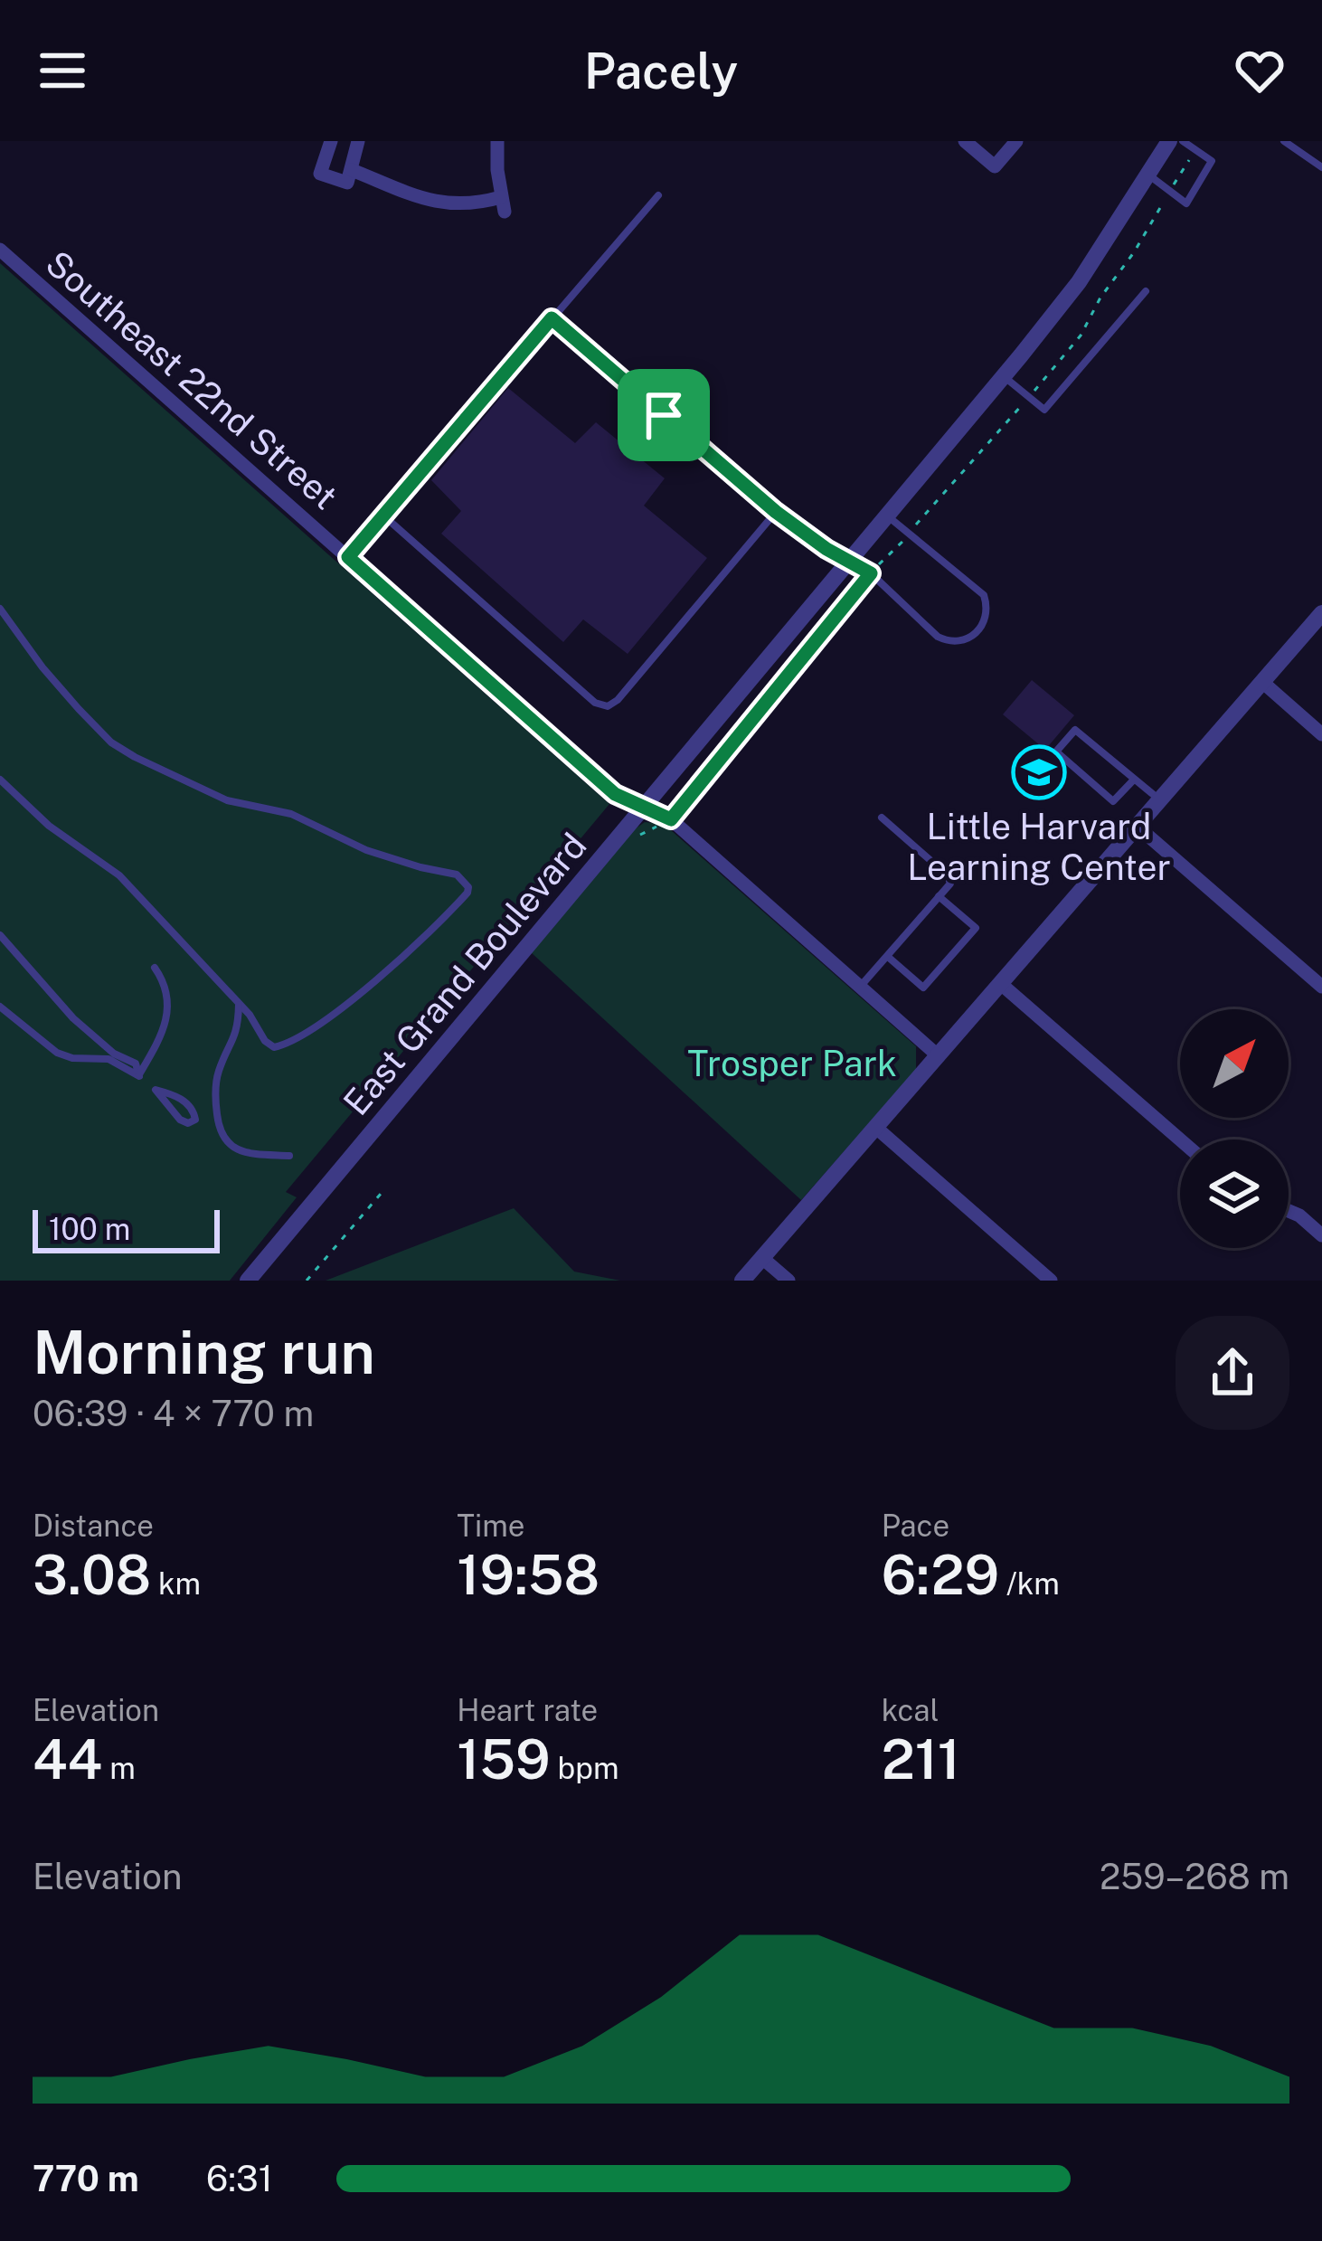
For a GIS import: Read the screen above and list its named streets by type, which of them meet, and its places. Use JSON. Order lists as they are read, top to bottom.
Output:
{
  "streets": {
    "street": ["Southeast 22nd Street", "East Grand Boulevard"]
  },
  "crossings": [
    ["Southeast 22nd Street", "East Grand Boulevard"]
  ],
  "parks": ["Trosper Park"],
  "places": {
    "school or university": ["Little Harvard Learning Center"]
  },
  "scale_bar": "100 m",
  "north": "top right",
  "page": {
    "header": "Pacely",
    "scale": "100 m",
    "heading": ["Morning run", "06:39 · 4 × 770 m"],
    "stats": [
      ["Distance", "3.08 km"],
      ["Time", "19:58"],
      ["Pace", "6:29 /km"],
      ["Elevation", "44 m"],
      ["Heart rate", "159 bpm"],
      ["kcal", "211"]
    ],
    "chart": ["Elevation", "259–268 m"],
    "list": [
      {
        "name": "770 m",
        "note": "6:31"
      }
    ]
  }
}
